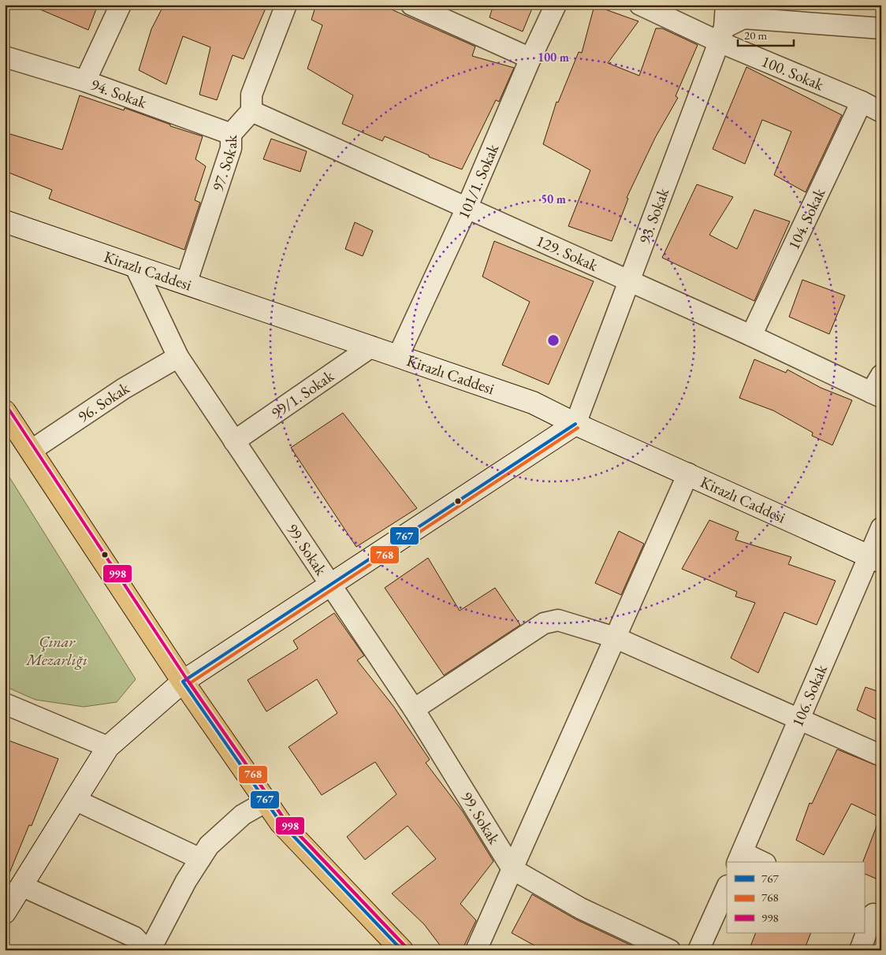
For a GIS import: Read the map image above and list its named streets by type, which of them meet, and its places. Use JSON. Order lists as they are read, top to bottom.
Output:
{
  "streets": {
    "main road": ["Kirazlı Caddesi"],
    "street": [
      "100. Sokak",
      "94. Sokak",
      "97. Sokak",
      "101/1. Sokak",
      "93. Sokak",
      "104. Sokak",
      "129. Sokak",
      "99/1. Sokak",
      "96. Sokak",
      "99. Sokak",
      "106. Sokak"
    ]
  },
  "crossings": [
    ["100. Sokak", "93. Sokak"],
    ["100. Sokak", "104. Sokak"],
    ["94. Sokak", "97. Sokak"],
    ["97. Sokak", "129. Sokak"],
    ["97. Sokak", "Kirazlı Caddesi"],
    ["101/1. Sokak", "129. Sokak"],
    ["101/1. Sokak", "Kirazlı Caddesi"],
    ["93. Sokak", "129. Sokak"],
    ["93. Sokak", "Kirazlı Caddesi"],
    ["104. Sokak", "129. Sokak"],
    ["Kirazlı Caddesi", "99/1. Sokak"],
    ["Kirazlı Caddesi", "99. Sokak"],
    ["Kirazlı Caddesi", "106. Sokak"],
    ["99/1. Sokak", "99. Sokak"],
    ["96. Sokak", "99. Sokak"]
  ],
  "parks": ["Çınar Mezarlığı"],
  "lines": ["transit line 998", "transit line 767", "transit line 768"],
  "legend": ["767", "768", "998"],
  "scale_bar": "20 m",
  "rings": ["100 m", "50 m"]
}
